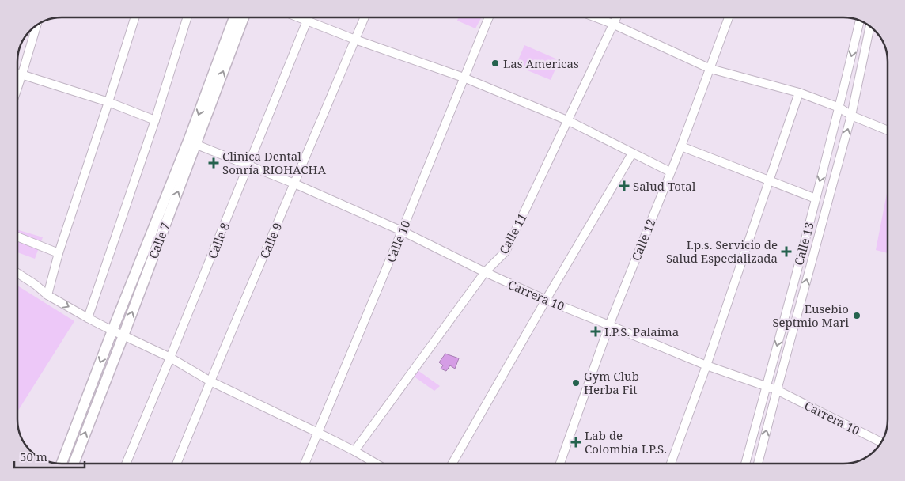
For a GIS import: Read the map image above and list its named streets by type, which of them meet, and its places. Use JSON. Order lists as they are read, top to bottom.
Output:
{
  "streets": {
    "street": [
      "Calle 11",
      "Calle 12",
      "Calle 7",
      "Calle 8",
      "Calle 9",
      "Calle 10",
      "Calle 13",
      "Carrera 10"
    ]
  },
  "crossings": [
    ["Calle 11", "Carrera 10"],
    ["Calle 12", "Carrera 10"],
    ["Calle 7", "Carrera 10"],
    ["Calle 8", "Carrera 10"],
    ["Calle 9", "Carrera 10"],
    ["Calle 10", "Carrera 10"],
    ["Calle 13", "Carrera 10"]
  ],
  "places": {
    "other": ["Las Americas", "Eusebio Septmio Mari", "Gym Club Herba Fit"],
    "health": [
      "Clinica Dental Sonría RIOHACHA",
      "Salud Total",
      "I.p.s. Servicio de Salud Especializada",
      "I.P.S. Palaima",
      "Lab de Colombia I.P.S."
    ]
  },
  "scale_bar": "50 m"
}
